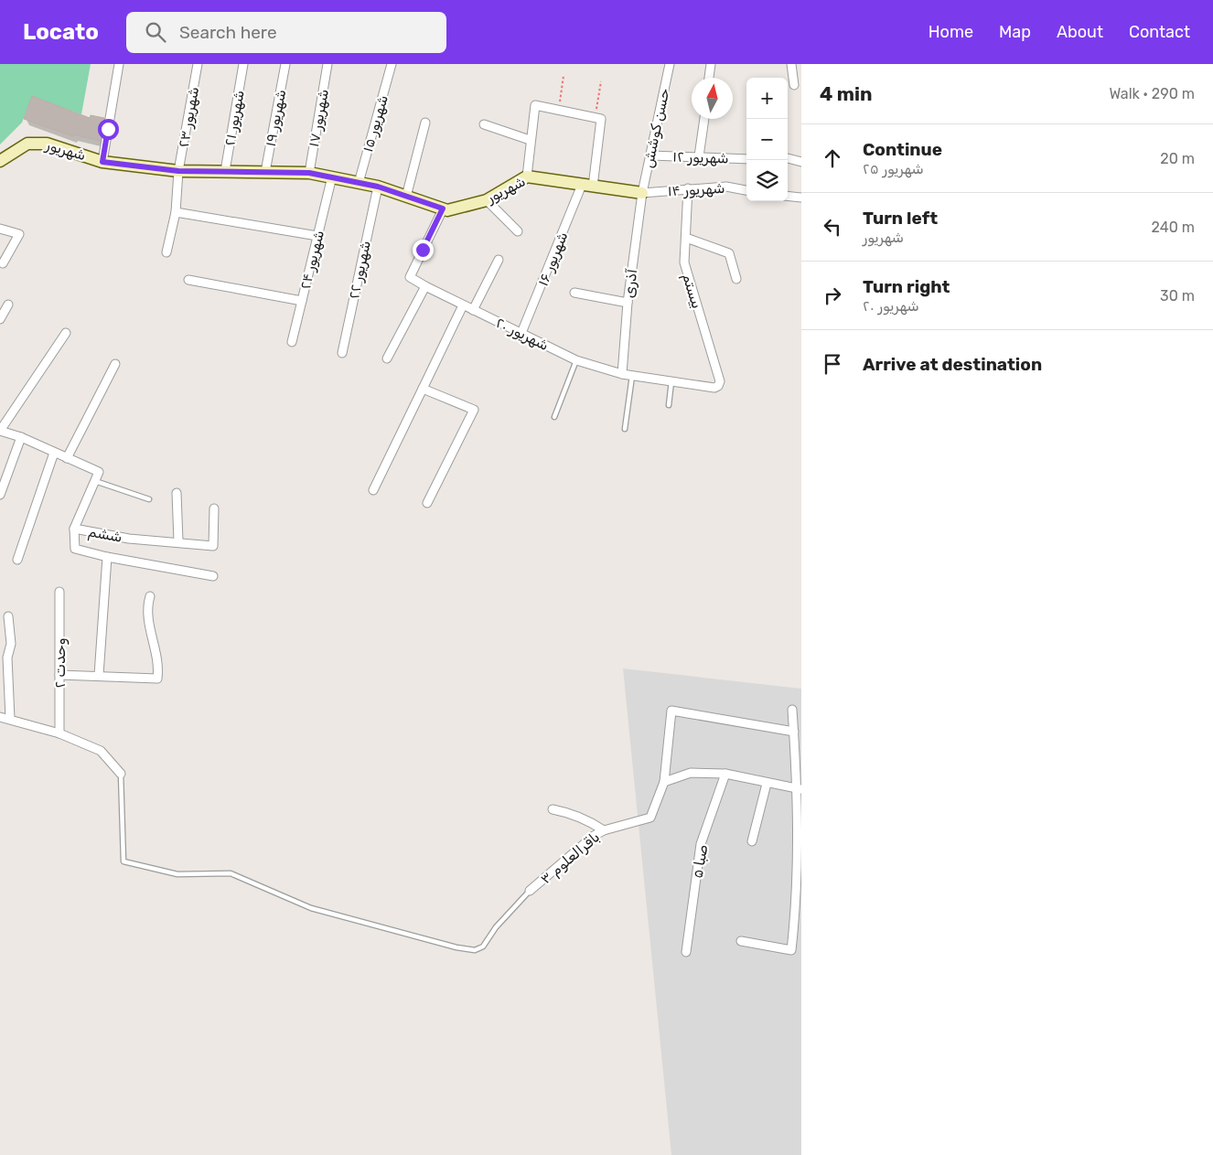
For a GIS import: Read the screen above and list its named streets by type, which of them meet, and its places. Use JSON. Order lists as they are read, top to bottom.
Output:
{
  "streets": {
    "street": [
      "شهریور ۲۳",
      "شهریور ۲۱",
      "شهریور ۱۹",
      "شهریور ۱۷",
      "شهریور ۱۵",
      "حسن کوشش",
      "شهریور",
      "شهریور ۱۲",
      "شهریور ۱۴",
      "شهریور ۱۶",
      "شهریور ۲۴",
      "شهریور ۲۲",
      "آذری",
      "بیستم",
      "شهریور ۲۰",
      "ششم",
      "وحدت ۲",
      "باقرالعلوم ۳",
      "صبا ۵"
    ]
  },
  "crossings": [
    ["شهریور ۲۳", "شهریور"],
    ["شهریور ۲۱", "شهریور"],
    ["شهریور ۱۹", "شهریور"],
    ["شهریور ۱۷", "شهریور"],
    ["شهریور ۱۵", "شهریور"],
    ["حسن کوشش", "شهریور"],
    ["حسن کوشش", "شهریور ۱۲"],
    ["حسن کوشش", "شهریور ۱۴"],
    ["حسن کوشش", "آذری"],
    ["شهریور", "شهریور ۱۴"],
    ["شهریور", "شهریور ۱۶"],
    ["شهریور", "شهریور ۲۴"],
    ["شهریور", "شهریور ۲۲"],
    ["شهریور", "آذری"],
    ["شهریور", "شهریور ۲۰"],
    ["شهریور ۱۴", "آذری"],
    ["شهریور ۱۴", "بیستم"],
    ["شهریور ۱۶", "شهریور ۲۰"],
    ["آذری", "شهریور ۲۰"],
    ["بیستم", "شهریور ۲۰"]
  ],
  "north": "top",
  "page": {
    "header": "Locato",
    "search": "Search here",
    "nav": [
      "Home",
      "Map",
      "About",
      "Contact"
    ],
    "heading": ["4 min", "Walk · 290 m"],
    "map_buttons": ["+", "−"],
    "list": [
      ["Continue", "شهریور ۲۵", "20 m"],
      ["Turn left", "شهریور", "240 m"],
      ["Turn right", "شهریور ۲۰", "30 m"],
      "Arrive at destination"
    ]
  }
}
